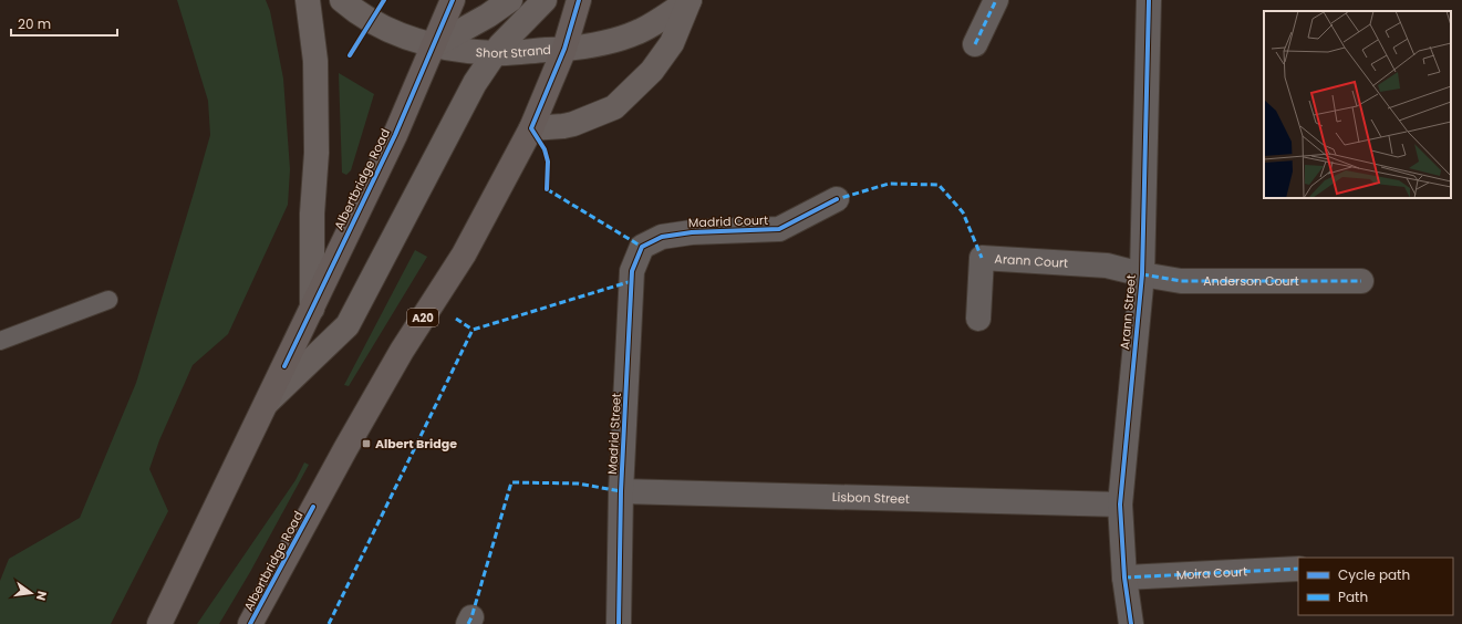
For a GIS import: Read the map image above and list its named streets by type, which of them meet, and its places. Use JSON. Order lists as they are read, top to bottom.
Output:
{
  "streets": {
    "main road": ["Short Strand", "Albertbridge Road", "A20"],
    "street": [
      "Madrid Court",
      "Arann Court",
      "Anderson Court",
      "Arann Street",
      "Madrid Street",
      "Lisbon Street",
      "Moira Court"
    ]
  },
  "crossings": [
    ["Short Strand", "Albertbridge Road"],
    ["Madrid Court", "Madrid Street"],
    ["Arann Court", "Anderson Court"],
    ["Arann Court", "Arann Street"],
    ["Anderson Court", "Arann Street"],
    ["Arann Street", "Lisbon Street"],
    ["Arann Street", "Moira Court"],
    ["Madrid Street", "Lisbon Street"]
  ],
  "places": {
    "transit": ["Albert Bridge"]
  },
  "legend": ["Cycle path", "Path"],
  "scale_bar": "20 m",
  "north": "right"
}
